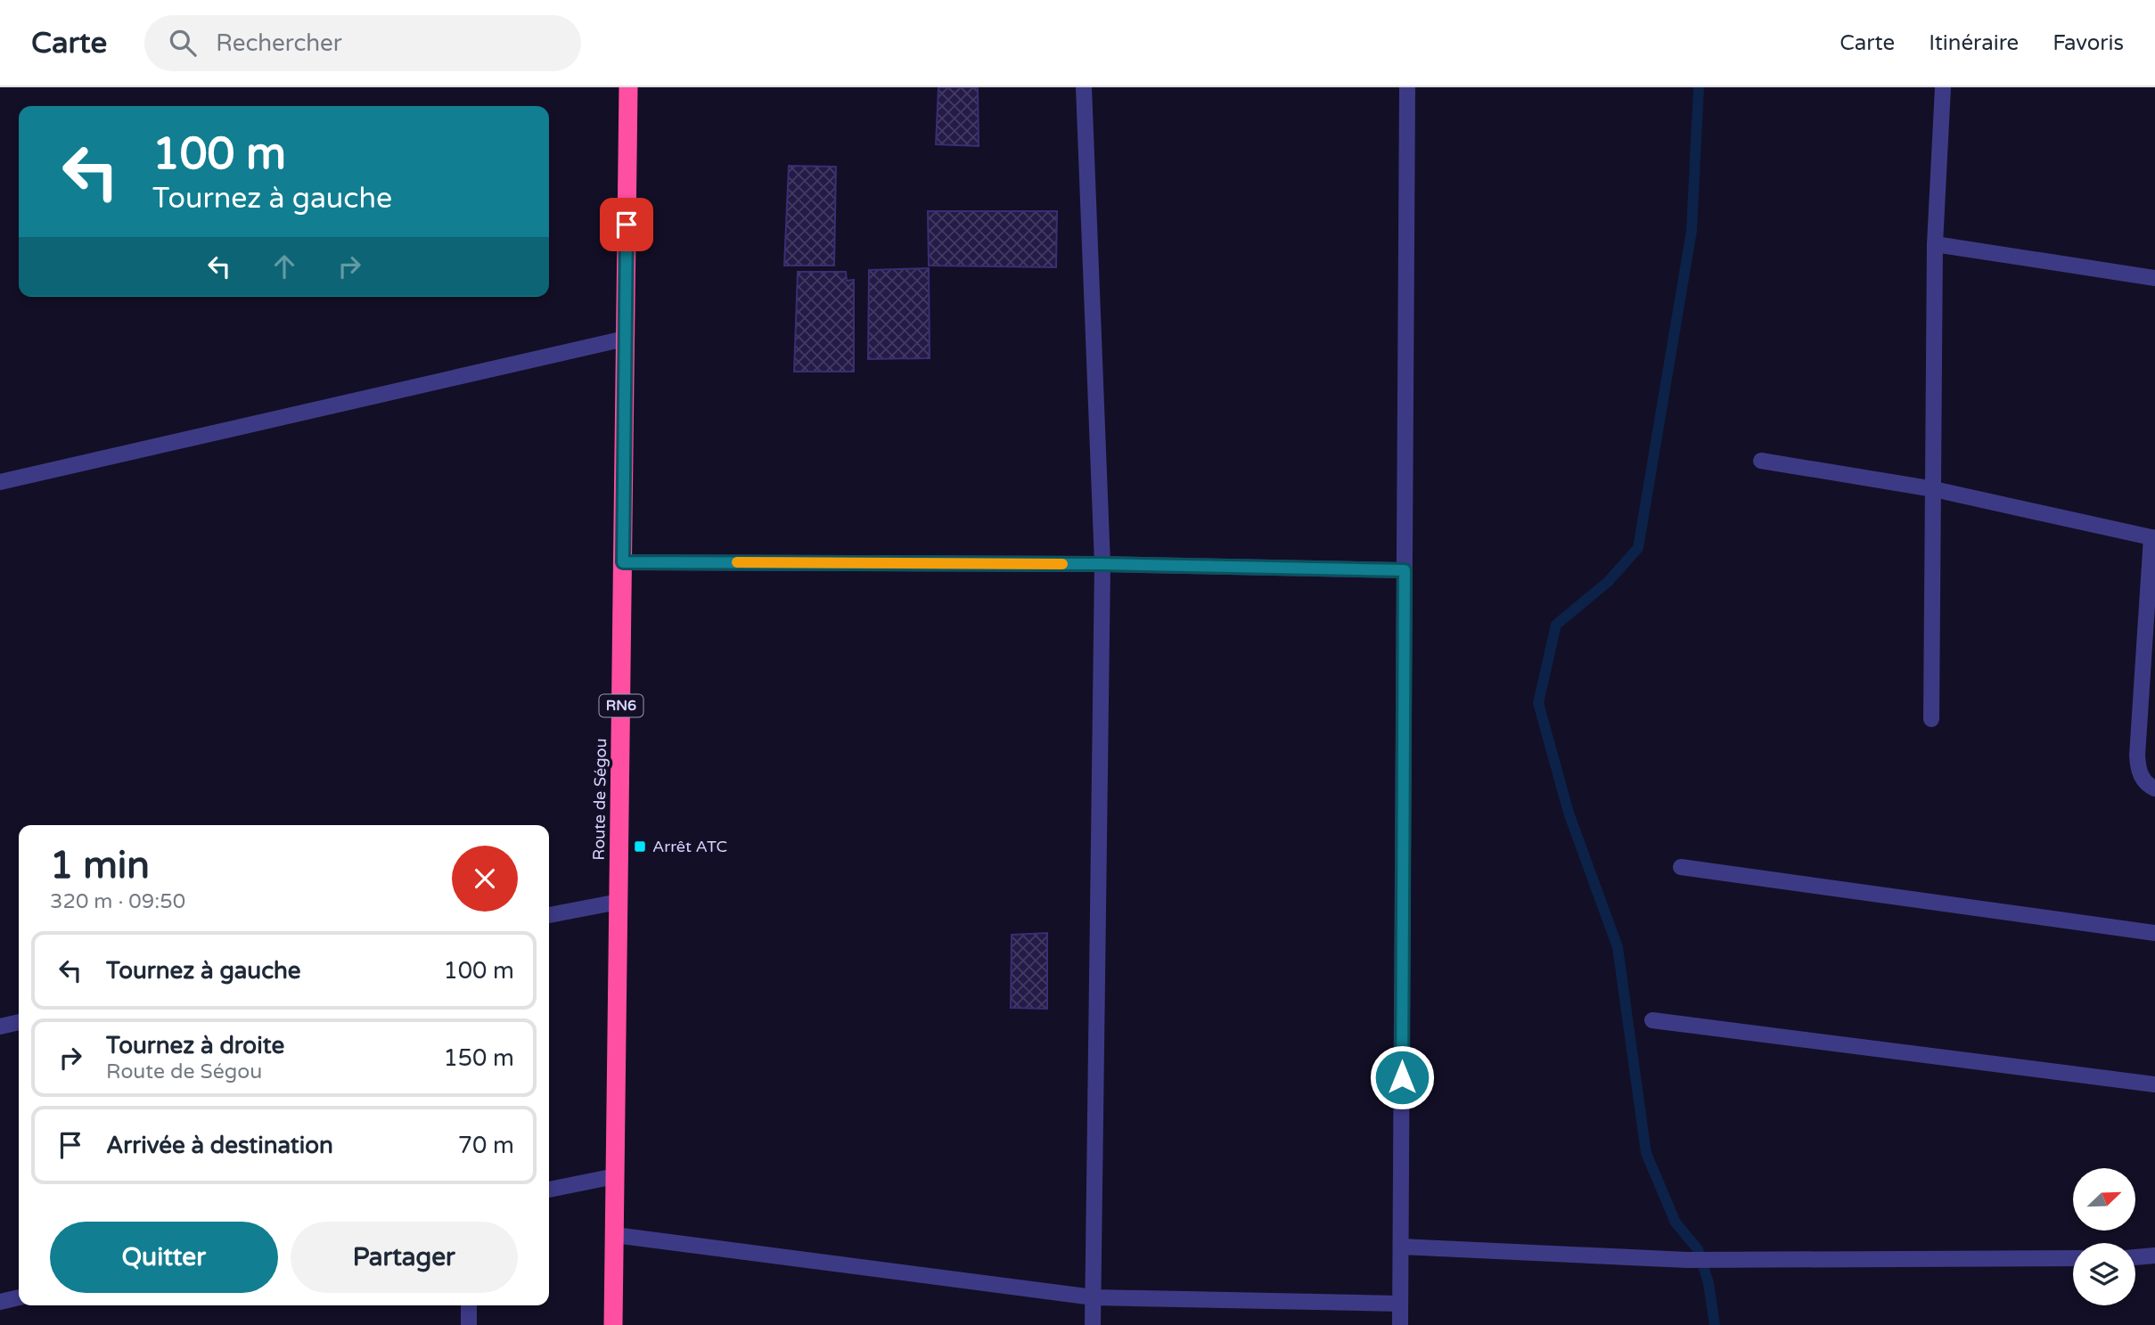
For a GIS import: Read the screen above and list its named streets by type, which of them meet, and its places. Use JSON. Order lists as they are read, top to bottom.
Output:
{
  "streets": {
    "highway": ["RN6", "Route de Ségou"]
  },
  "places": {
    "transit": ["Arrêt ATC"]
  },
  "north": "top right",
  "page": {
    "header": "Carte",
    "search": "Rechercher",
    "nav": ["Carte", "Itinéraire", "Favoris"],
    "turn": ["100 m", "Tournez à gauche"],
    "heading": ["1 min", "320 m · 09:50"],
    "list": [
      {
        "name": "Tournez à gauche",
        "value": "100 m"
      },
      {
        "name": "Tournez à droite",
        "note": "Route de Ségou",
        "value": "150 m"
      },
      {
        "name": "Arrivée à destination",
        "value": "70 m"
      }
    ],
    "buttons": ["Quitter", "Partager"]
  }
}
